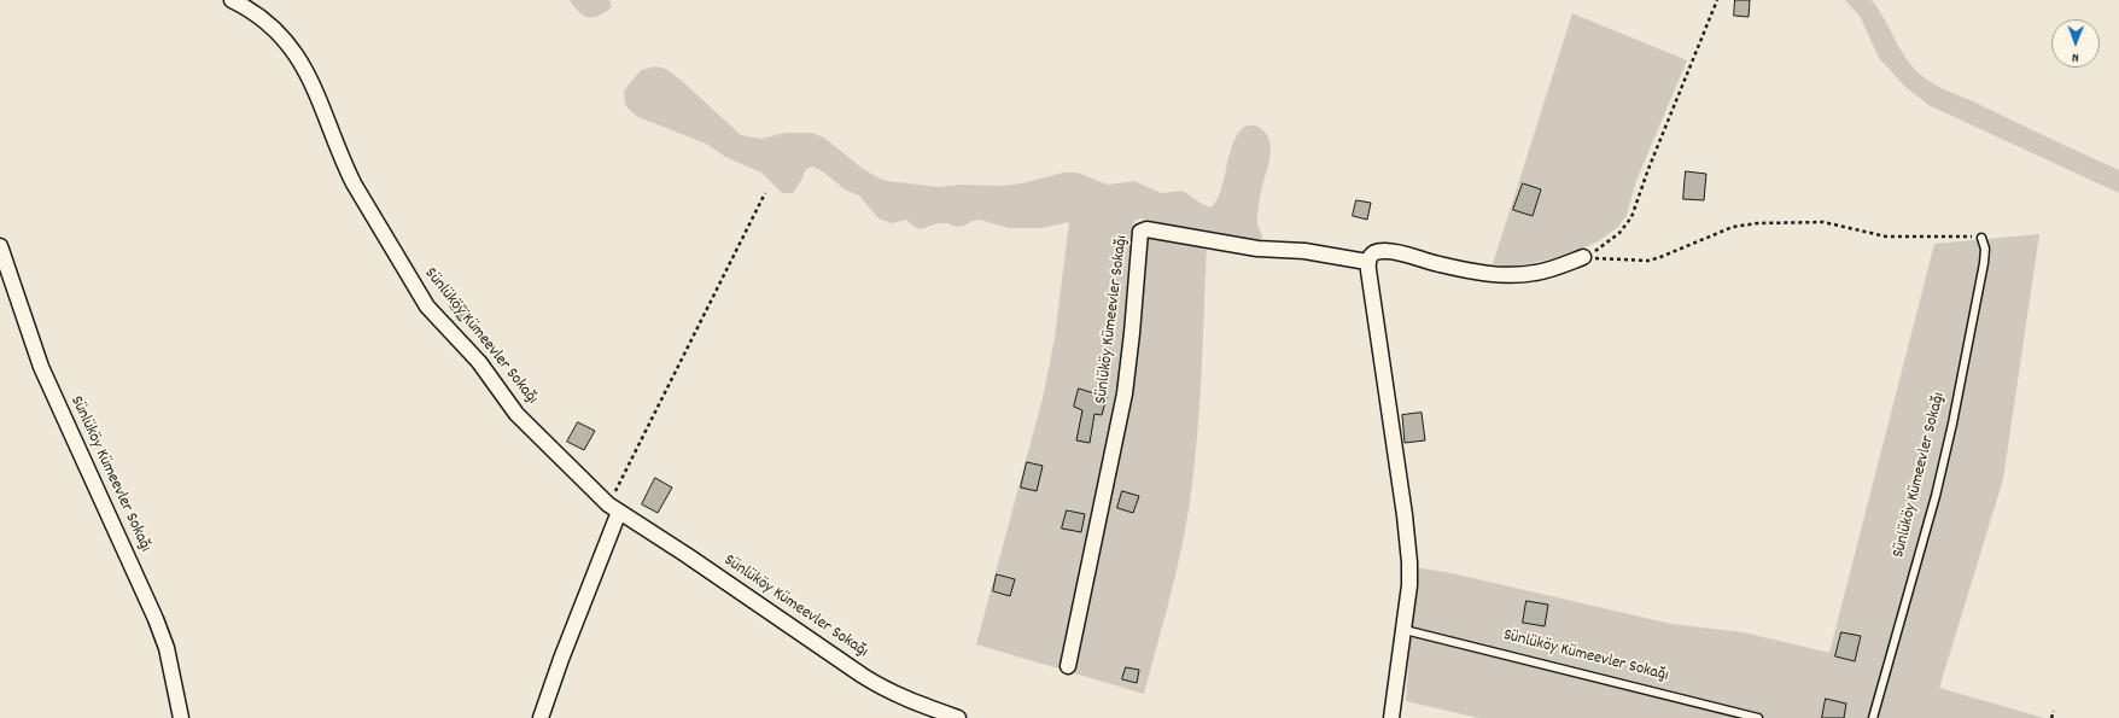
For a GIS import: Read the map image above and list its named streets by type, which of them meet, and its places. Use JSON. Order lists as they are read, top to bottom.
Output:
{
  "streets": {
    "street": ["Sünlüköy Kümeevler Sokağı"]
  },
  "north": "bottom"
}
